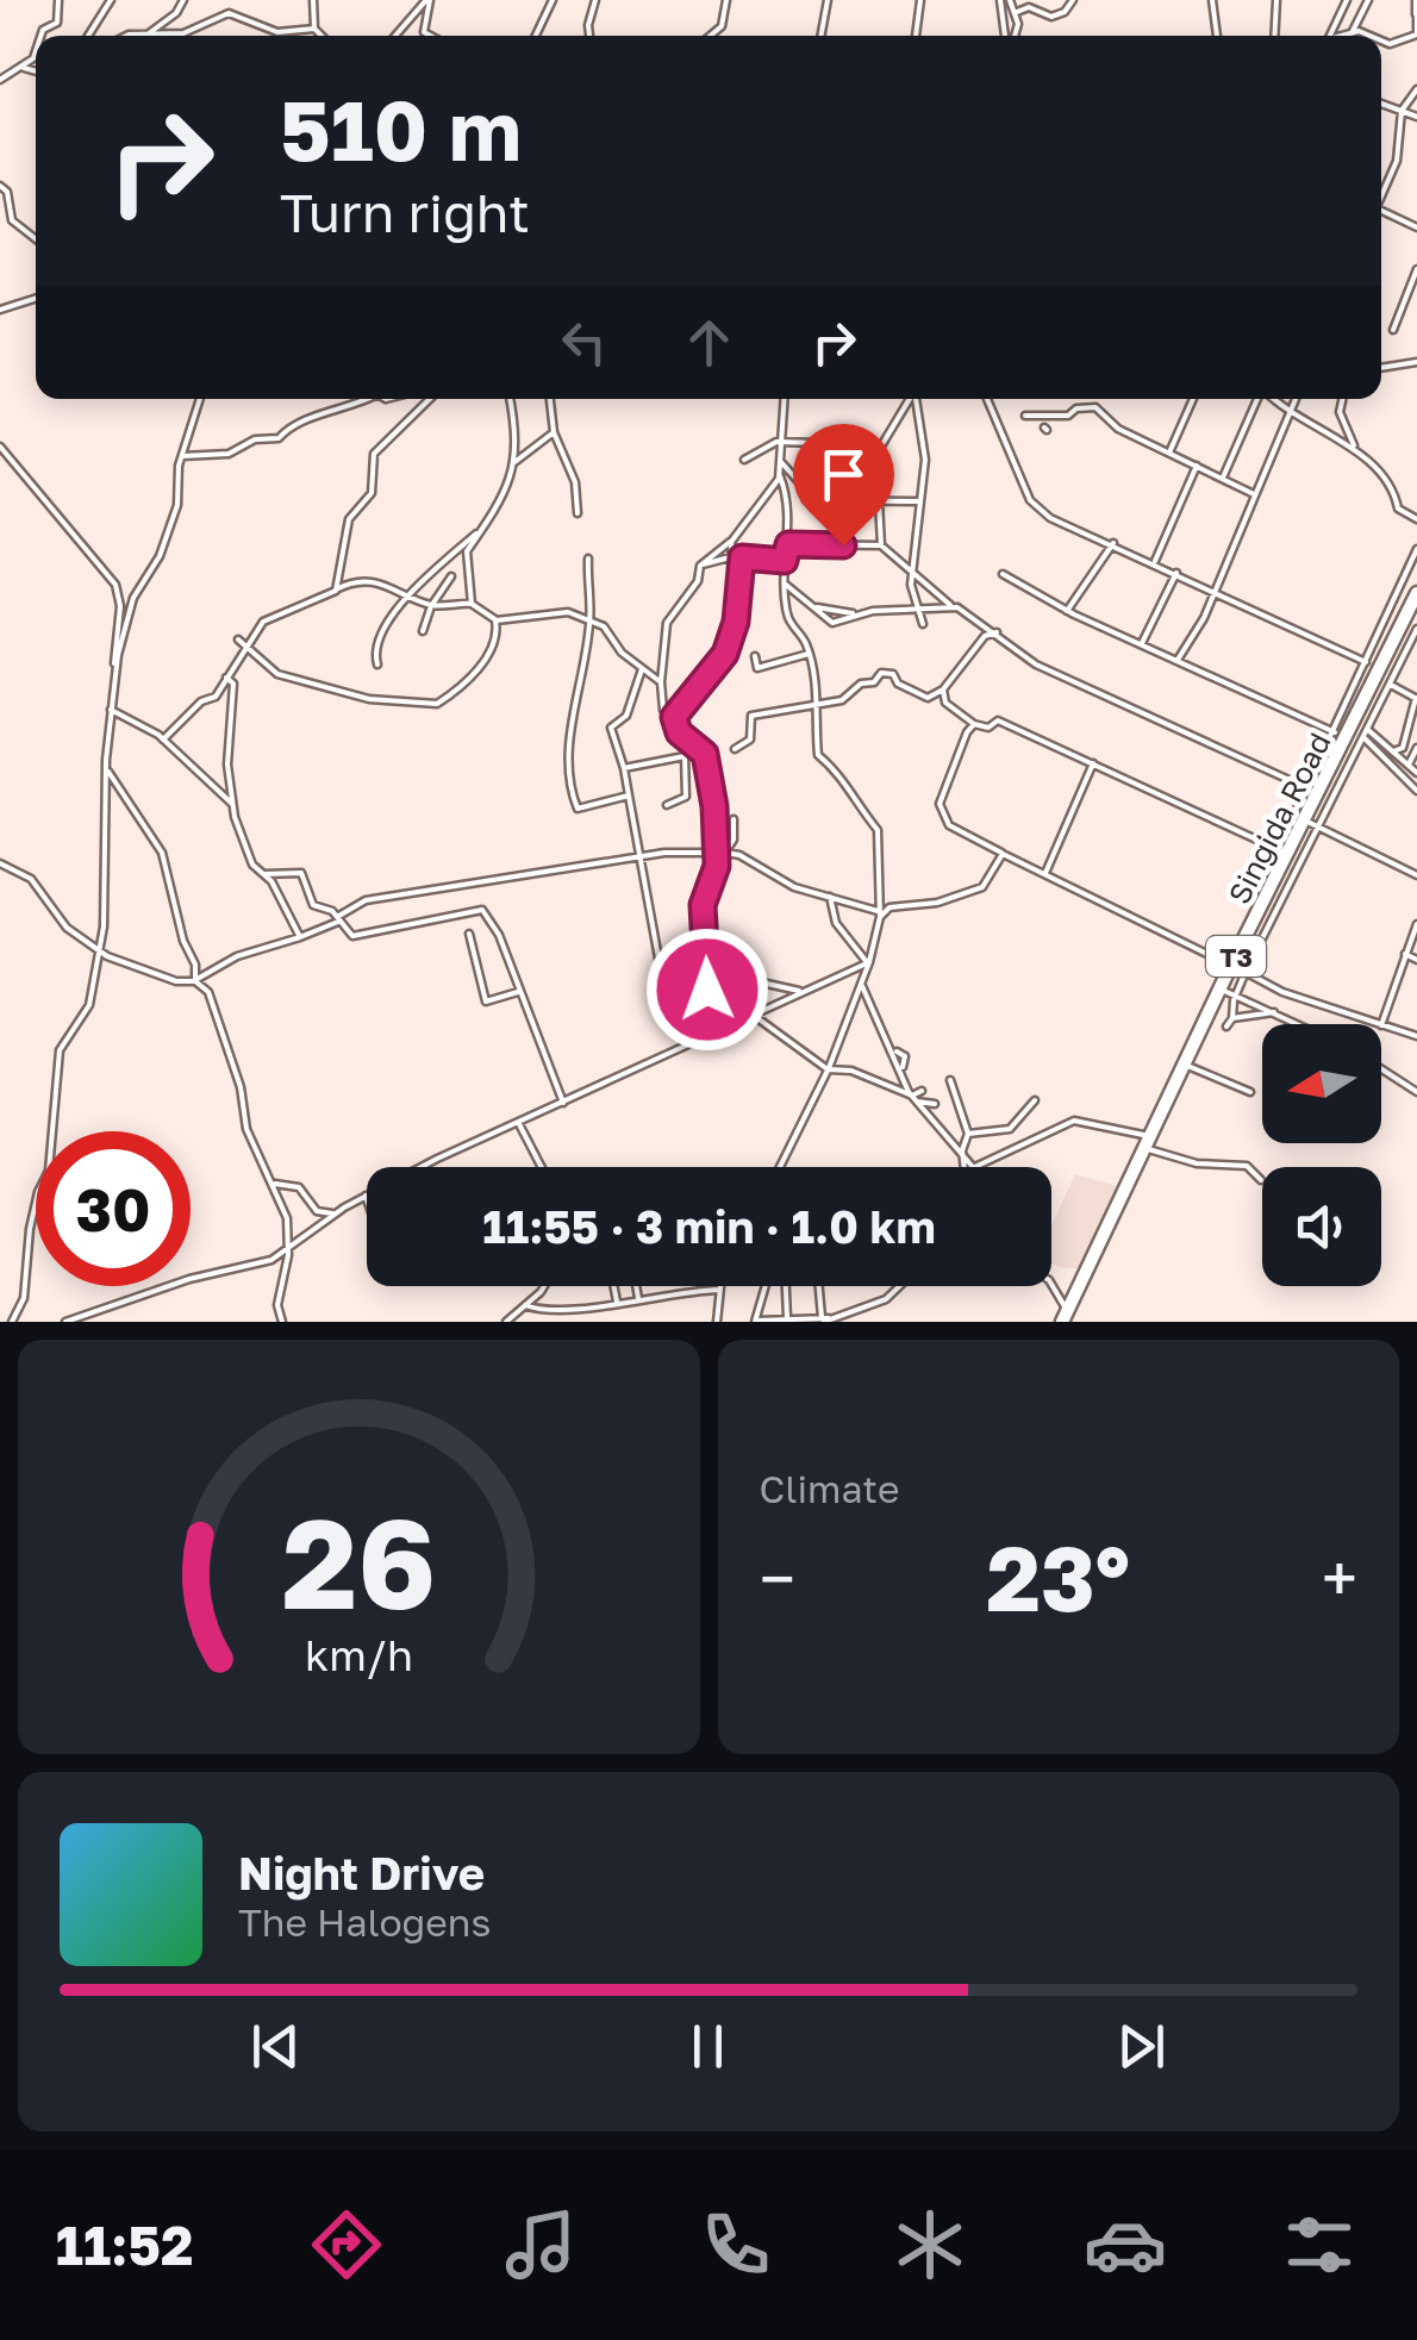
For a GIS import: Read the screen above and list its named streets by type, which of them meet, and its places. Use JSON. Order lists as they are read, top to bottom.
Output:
{
  "streets": {
    "highway": ["Singida Road", "T3"]
  },
  "north": "left",
  "page": {
    "turn": ["510 m", "Turn right"],
    "limit": "30",
    "trip": "11:55 · 3 min · 1.0 km",
    "tile": "Climate",
    "heat": ["−", "23°", "+"],
    "song": ["Night Drive", "The Halogens"],
    "tabs": "11:52",
    "gauge": ["26", "km/h"]
  }
}
